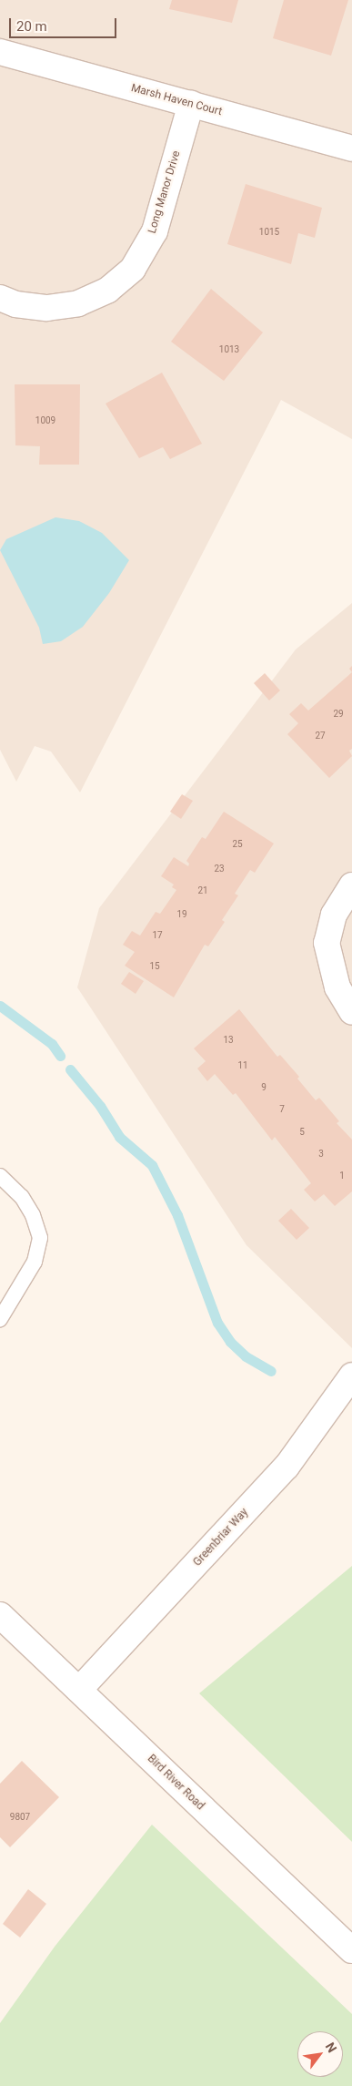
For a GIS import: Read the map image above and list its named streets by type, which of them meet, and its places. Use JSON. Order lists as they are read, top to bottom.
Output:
{
  "streets": {
    "street": [
      "Marsh Haven Court",
      "Long Manor Drive",
      "Greenbriar Way",
      "Bird River Road"
    ]
  },
  "crossings": [
    ["Marsh Haven Court", "Long Manor Drive"],
    ["Greenbriar Way", "Bird River Road"]
  ],
  "house_numbers": [
    "1015",
    "1013",
    "1009",
    "29",
    "27",
    "25",
    "23",
    "21",
    "19",
    "17",
    "15",
    "13",
    "11",
    "9",
    "7",
    "5",
    "3",
    "1",
    "9807"
  ],
  "scale_bar": "20 m",
  "north": "top right"
}
